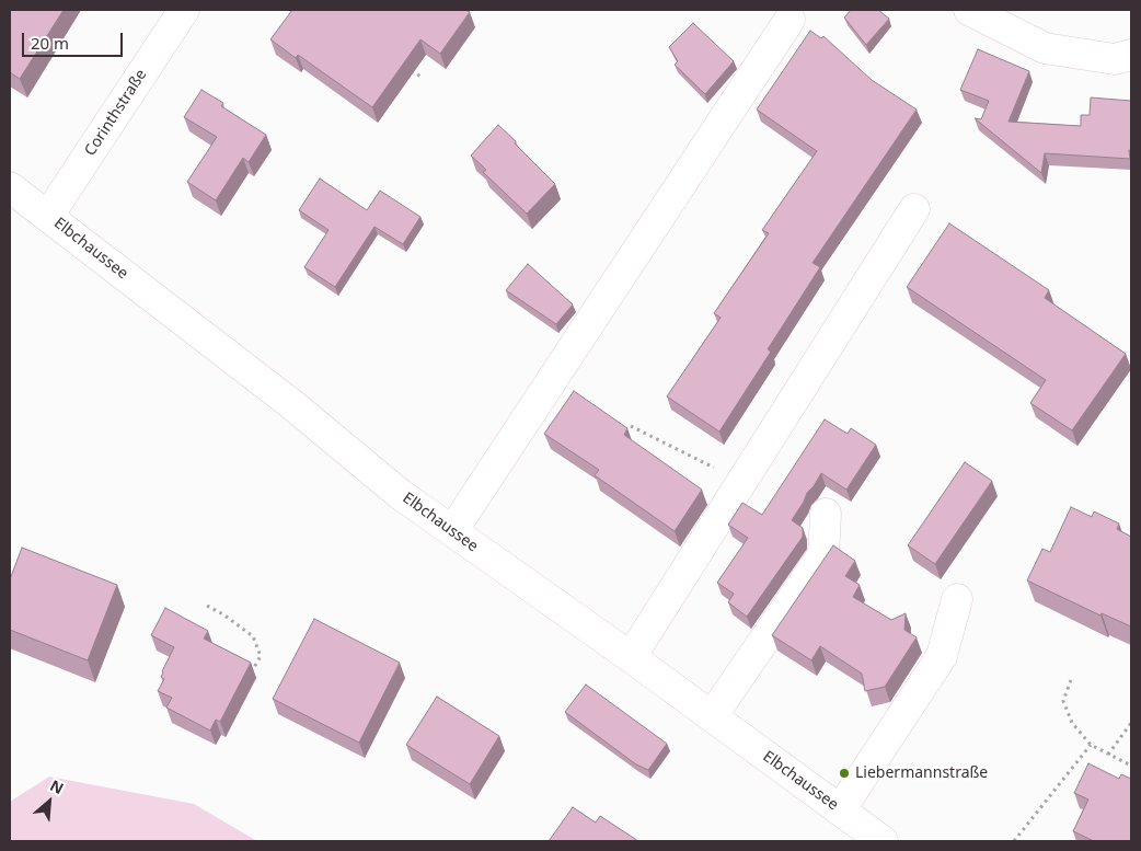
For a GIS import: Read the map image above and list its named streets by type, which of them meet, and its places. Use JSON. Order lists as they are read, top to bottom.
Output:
{
  "streets": {
    "main road": ["Corinthstraße", "Elbchaussee"]
  },
  "crossings": [
    ["Corinthstraße", "Elbchaussee"]
  ],
  "places": ["Liebermannstraße"],
  "scale_bar": "20 m",
  "north": "top right"
}
